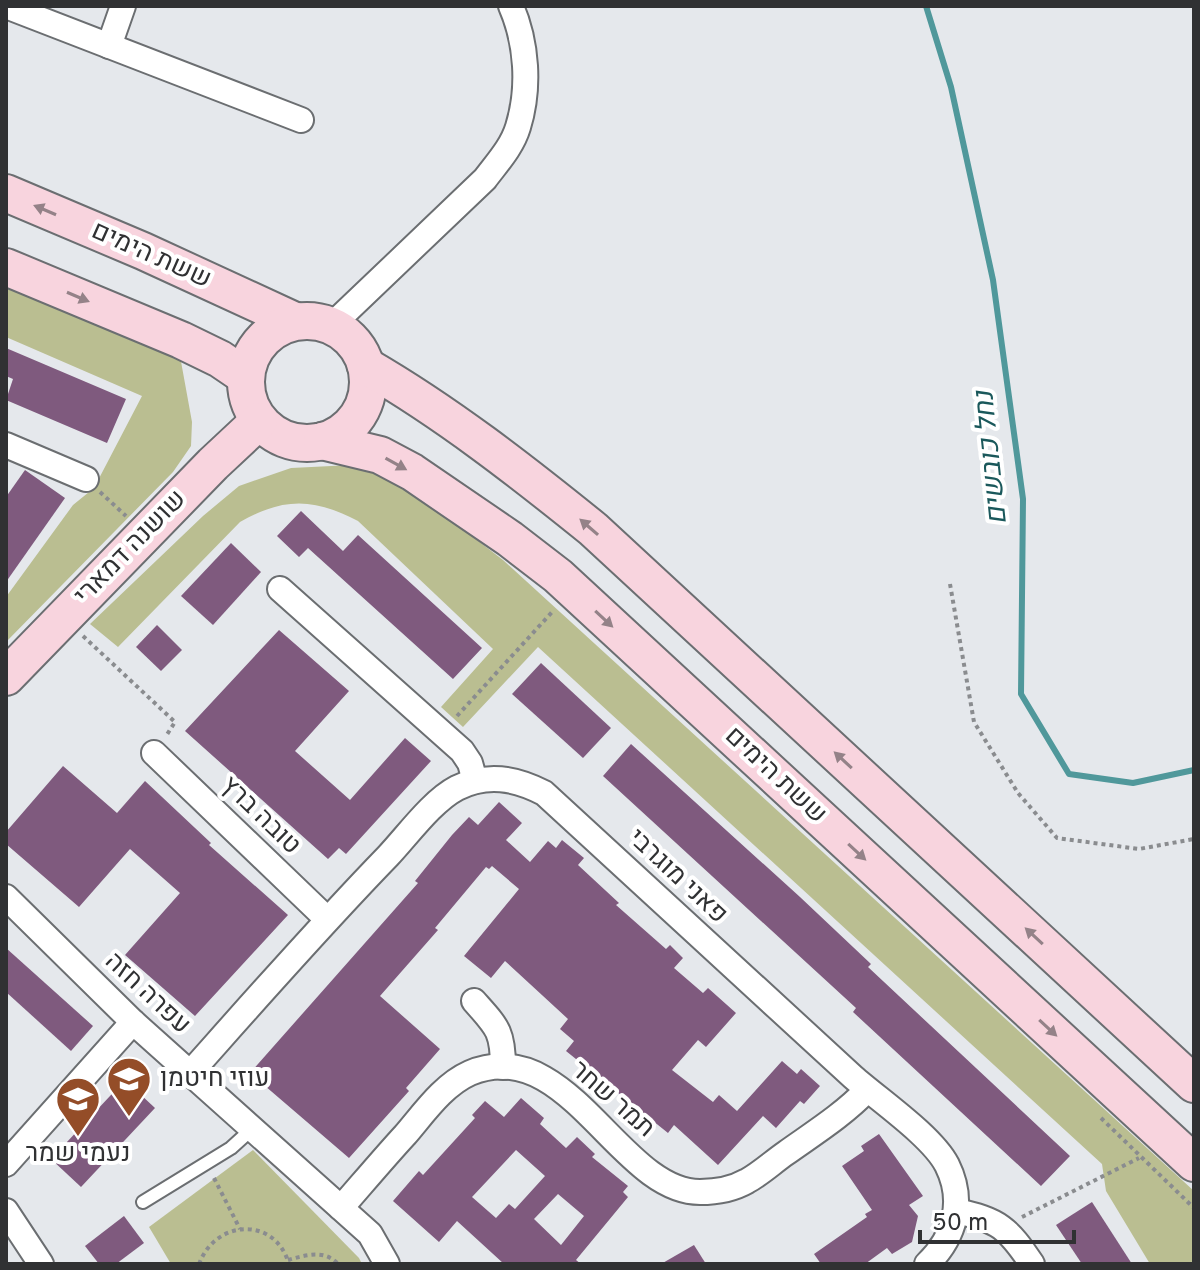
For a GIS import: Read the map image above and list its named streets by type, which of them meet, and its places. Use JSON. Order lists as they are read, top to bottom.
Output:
{
  "streets": {
    "main road": ["ששת הימים", "שושנה דמארי"],
    "street": [
      "טובה ברץ",
      "פאני מוגרבי",
      "עפרה חזה",
      "תמר שחר"
    ]
  },
  "crossings": [
    ["ששת הימים", "שושנה דמארי"],
    ["פאני מוגרבי", "תמר שחר"],
    ["עפרה חזה", "תמר שחר"]
  ],
  "water": ["נחל כובשים"],
  "places": {
    "school or university": ["עוזי חיטמן", "נעמי שמר"]
  },
  "scale_bar": "50 m"
}
